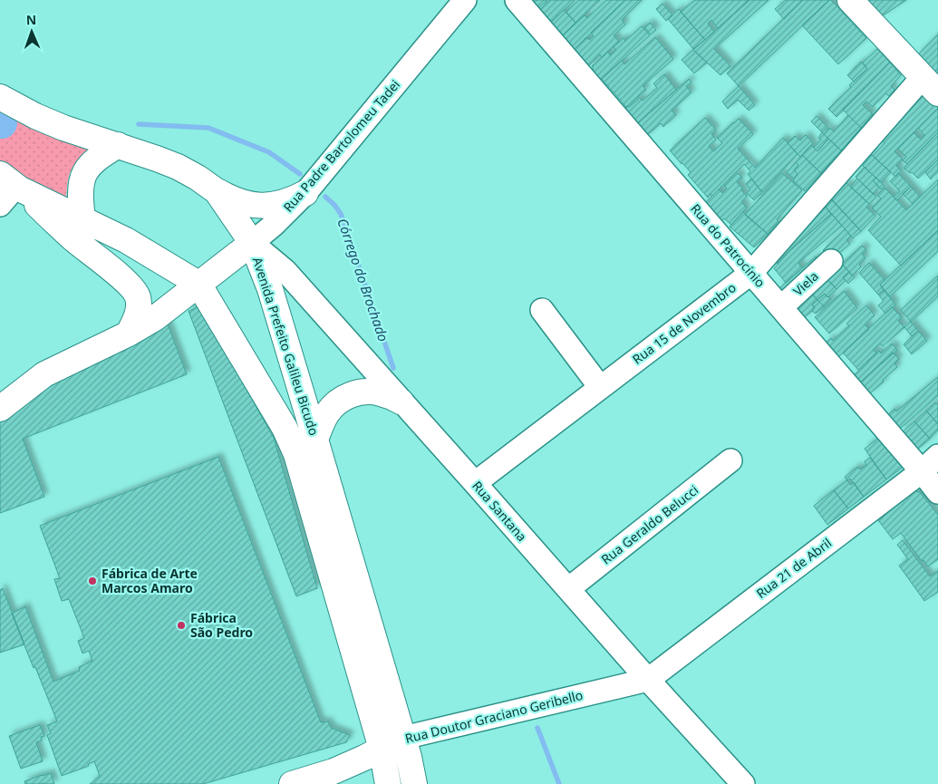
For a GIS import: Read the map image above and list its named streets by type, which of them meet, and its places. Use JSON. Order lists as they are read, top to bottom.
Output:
{
  "streets": {
    "main road": ["Rua Padre Bartolomeu Tadei", "Avenida Prefeito Galileu Bicudo", "Rua Doutor Graciano Geribello"],
    "street": [
      "Rua do Patrocínio",
      "Viela",
      "Rua 15 de Novembro",
      "Rua Santana",
      "Rua Geraldo Belucci",
      "Rua 21 de Abril"
    ]
  },
  "crossings": [
    ["Rua Padre Bartolomeu Tadei", "Avenida Prefeito Galileu Bicudo"],
    ["Rua Padre Bartolomeu Tadei", "Rua Santana"],
    ["Rua do Patrocínio", "Viela"],
    ["Rua do Patrocínio", "Rua 15 de Novembro"],
    ["Rua do Patrocínio", "Rua 21 de Abril"],
    ["Rua 15 de Novembro", "Rua Santana"],
    ["Avenida Prefeito Galileu Bicudo", "Rua Santana"],
    ["Avenida Prefeito Galileu Bicudo", "Rua Doutor Graciano Geribello"],
    ["Rua Santana", "Rua Geraldo Belucci"],
    ["Rua Santana", "Rua 21 de Abril"],
    ["Rua Santana", "Rua Doutor Graciano Geribello"],
    ["Rua 21 de Abril", "Rua Doutor Graciano Geribello"]
  ],
  "water": ["Córrego do Brochado"],
  "places": ["Fábrica de Arte Marcos Amaro", "Fábrica São Pedro"],
  "north": "top"
}
